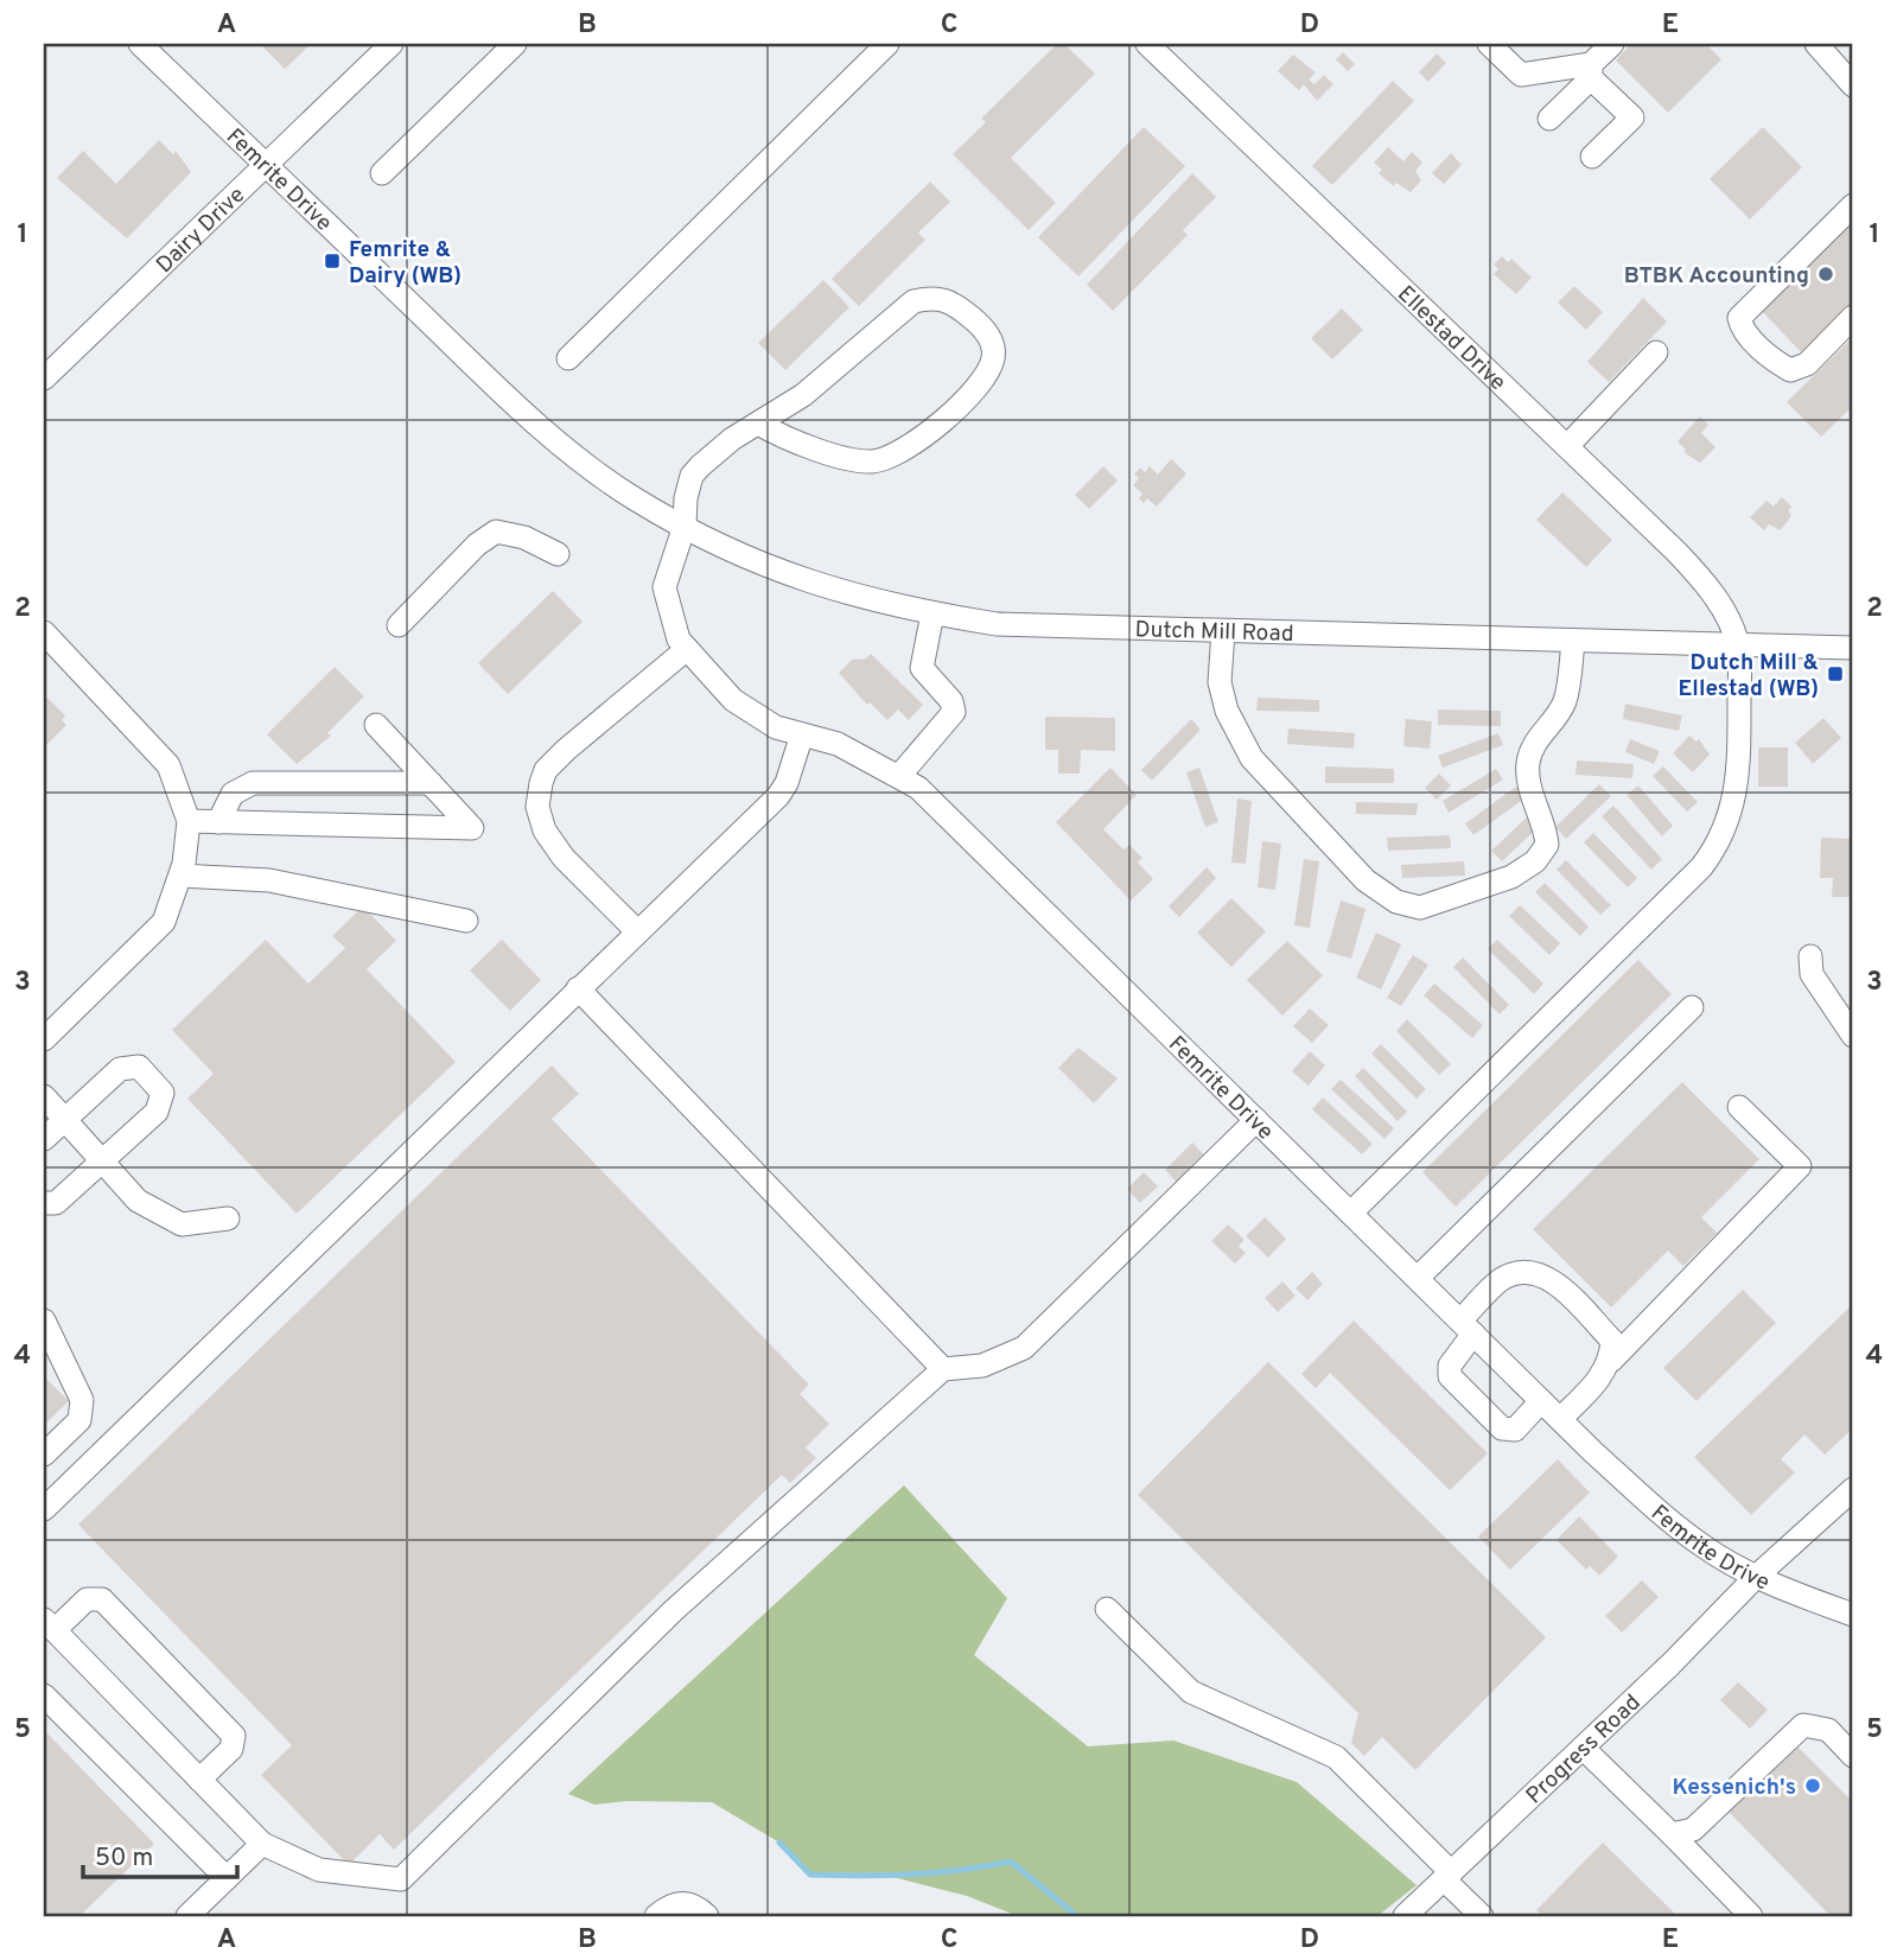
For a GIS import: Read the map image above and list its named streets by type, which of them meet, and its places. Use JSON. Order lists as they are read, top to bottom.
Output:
{
  "streets": {
    "street": [
      "Femrite Drive",
      "Dairy Drive",
      "Ellestad Drive",
      "Dutch Mill Road",
      "Progress Road"
    ]
  },
  "crossings": [
    ["Femrite Drive", "Dairy Drive"],
    ["Femrite Drive", "Dutch Mill Road"],
    ["Femrite Drive", "Progress Road"],
    ["Ellestad Drive", "Dutch Mill Road"]
  ],
  "places": {
    "transit": ["Femrite & Dairy (WB)", "Dutch Mill & Ellestad (WB)"],
    "other": ["BTBK Accounting", "Kessenich's"]
  },
  "scale_bar": "50 m",
  "grid": {
    "columns": [
      "A",
      "B",
      "C",
      "D",
      "E"
    ],
    "rows": [
      "1",
      "2",
      "3",
      "4",
      "5"
    ]
  }
}
